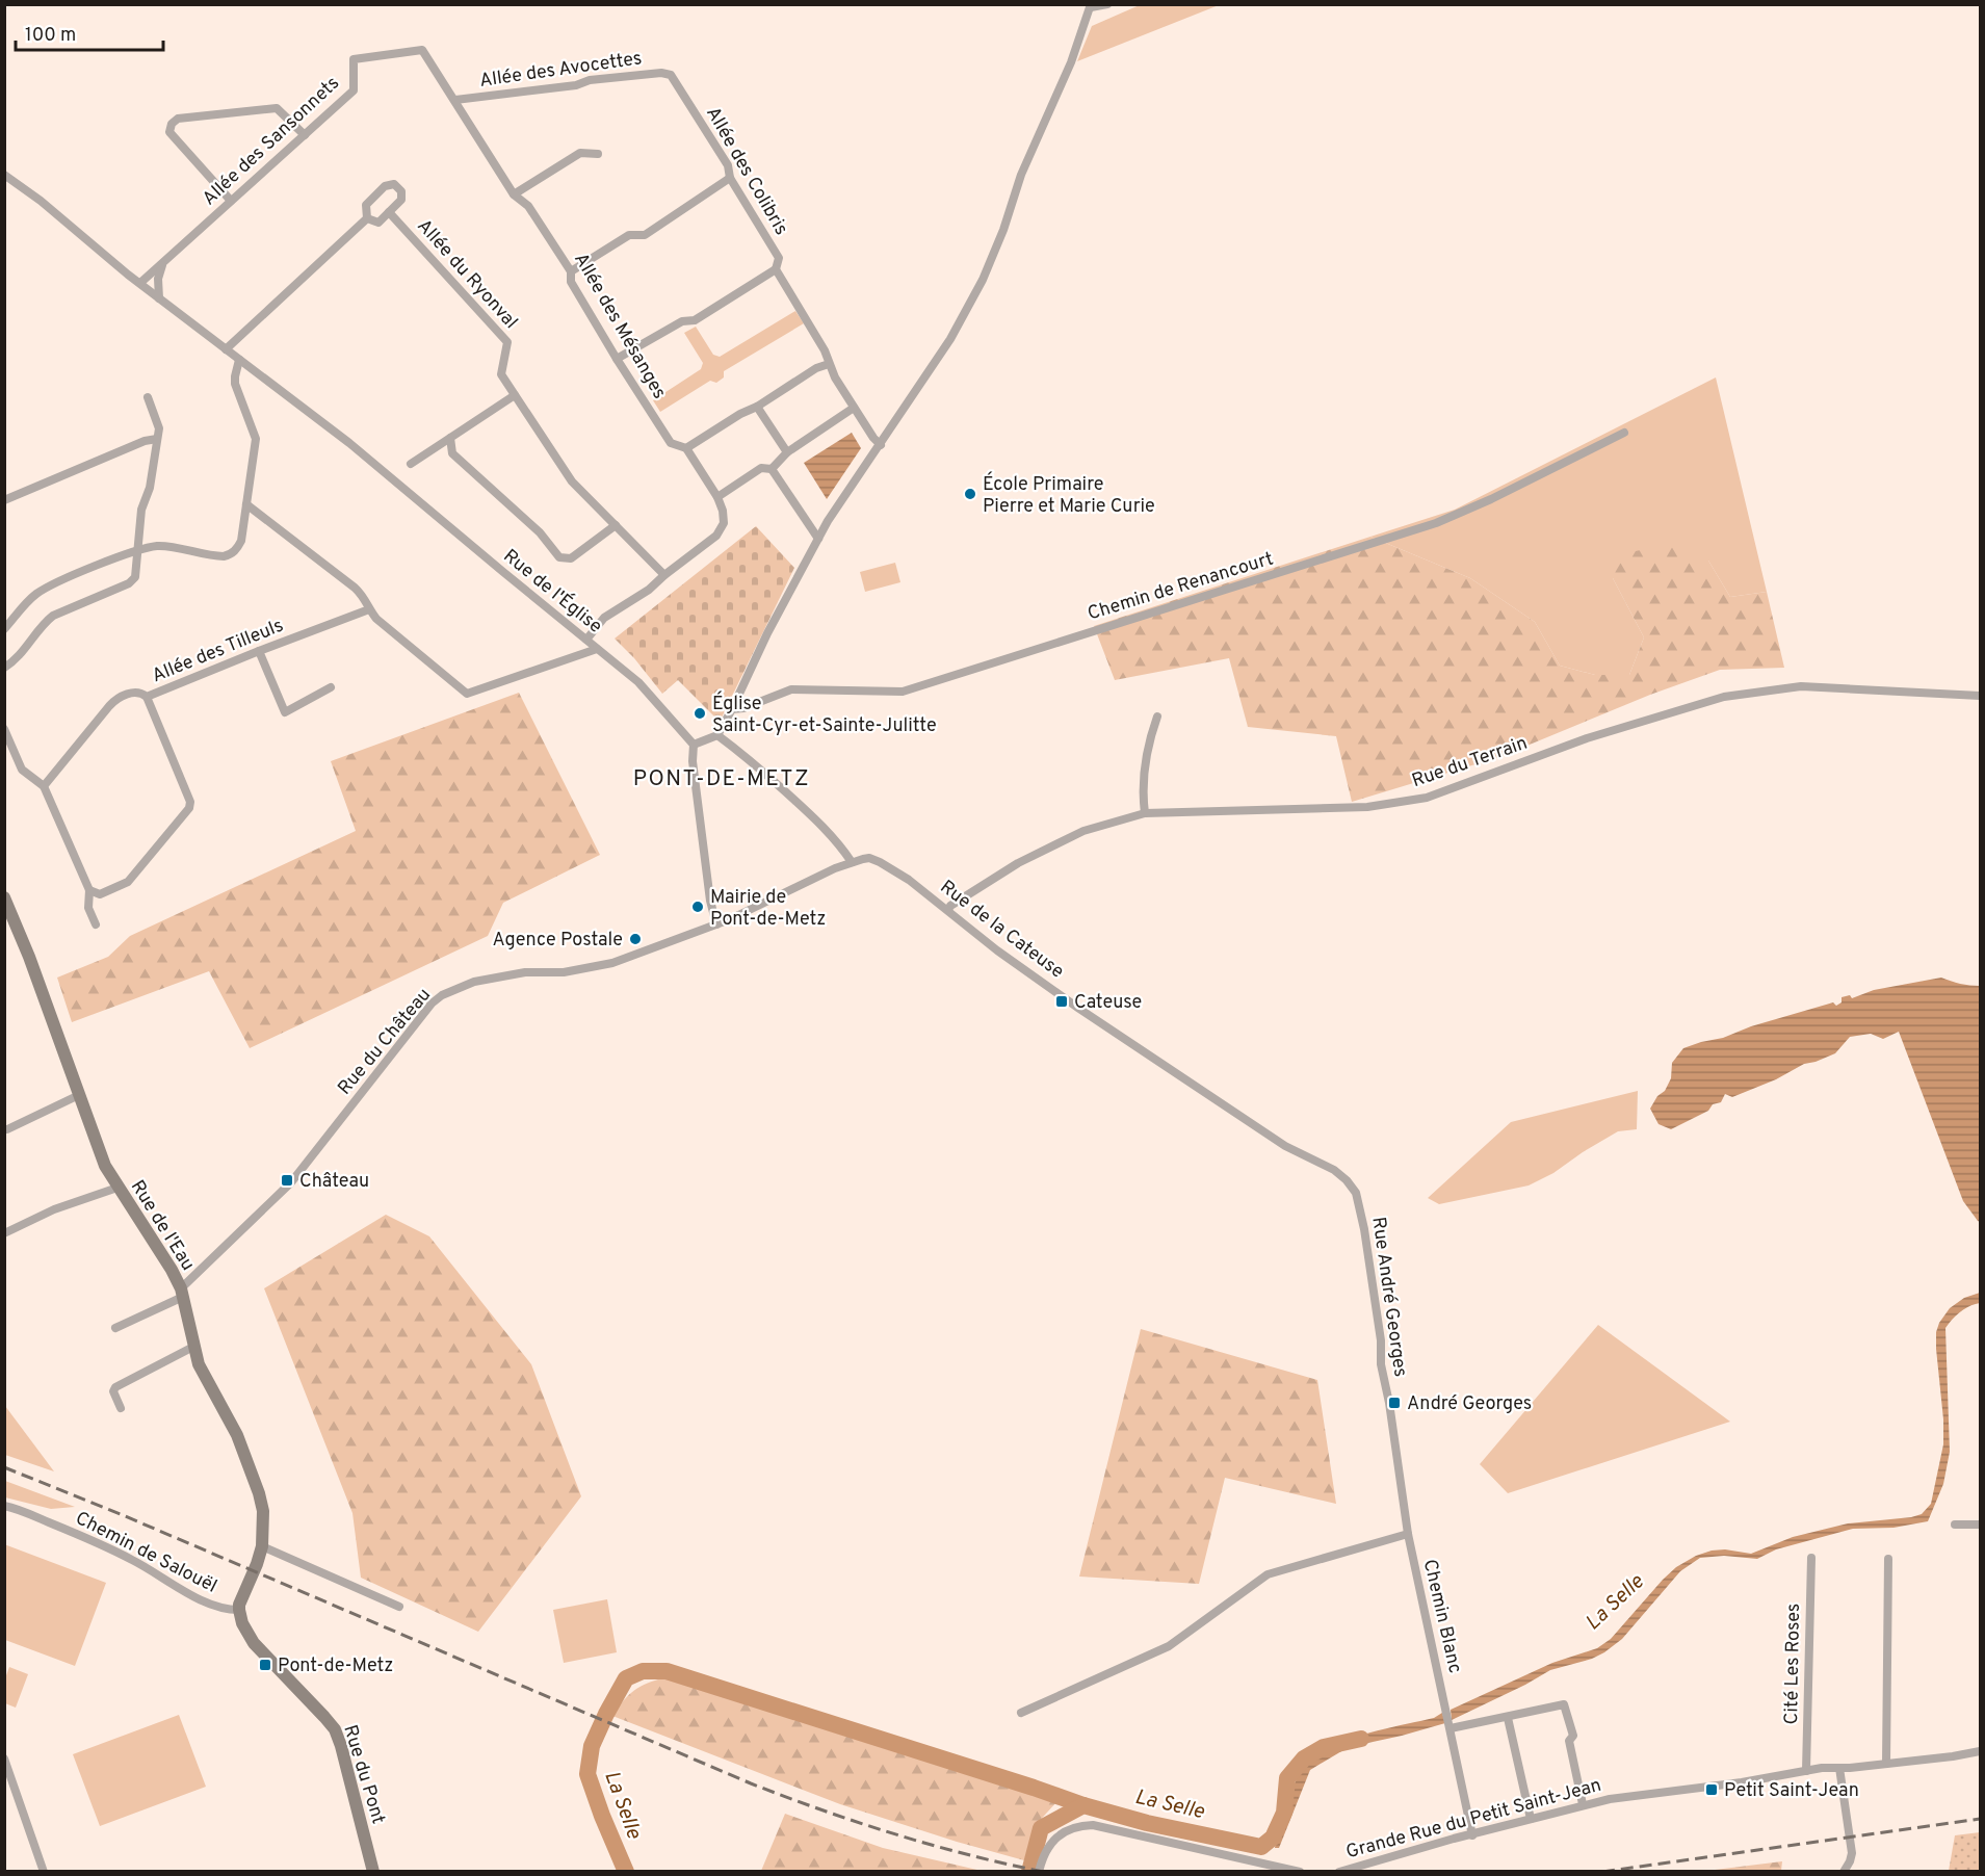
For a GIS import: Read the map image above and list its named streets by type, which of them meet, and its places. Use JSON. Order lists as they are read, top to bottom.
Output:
{
  "streets": {
    "street": [
      "Allée des Avocettes",
      "Allée des Sansonnets",
      "Allée des Colibris",
      "Allée du Ryonval",
      "Allée des Mésanges",
      "Chemin de Renancourt",
      "Rue de l'Église",
      "Allée des Tilleuls",
      "Rue du Terrain",
      "Rue de la Cateuse",
      "Rue du Château",
      "Rue de l'Eau",
      "Rue André Georges",
      "Chemin de Salouël",
      "Chemin Blanc",
      "Cité Les Roses",
      "Rue du Pont",
      "Grande Rue du Petit Saint-Jean"
    ]
  },
  "crossings": [
    ["Allée des Avocettes", "Allée des Colibris"],
    ["Allée des Avocettes", "Allée des Mésanges"],
    ["Allée des Sansonnets", "Allée des Mésanges"],
    ["Allée des Sansonnets", "Rue de l'Église"],
    ["Allée des Mésanges", "Rue de l'Église"],
    ["Rue du Terrain", "Rue de la Cateuse"],
    ["Rue de la Cateuse", "Rue du Château"],
    ["Rue de la Cateuse", "Rue André Georges"],
    ["Rue du Château", "Rue de l'Eau"],
    ["Rue de l'Eau", "Chemin de Salouël"],
    ["Rue de l'Eau", "Rue du Pont"],
    ["Rue André Georges", "Chemin Blanc"],
    ["Chemin de Salouël", "Rue du Pont"],
    ["Chemin Blanc", "Grande Rue du Petit Saint-Jean"],
    ["Cité Les Roses", "Grande Rue du Petit Saint-Jean"]
  ],
  "districts": ["PONT-DE-METZ"],
  "water": ["La Selle"],
  "places": {
    "other": [
      "École Primaire Pierre et Marie Curie",
      "Église Saint-Cyr-et-Sainte-Julitte",
      "Mairie de Pont-de-Metz",
      "Agence Postale"
    ],
    "transit": [
      "Cateuse",
      "Château",
      "André Georges",
      "Pont-de-Metz",
      "Petit Saint-Jean"
    ]
  },
  "scale_bar": "100 m"
}
